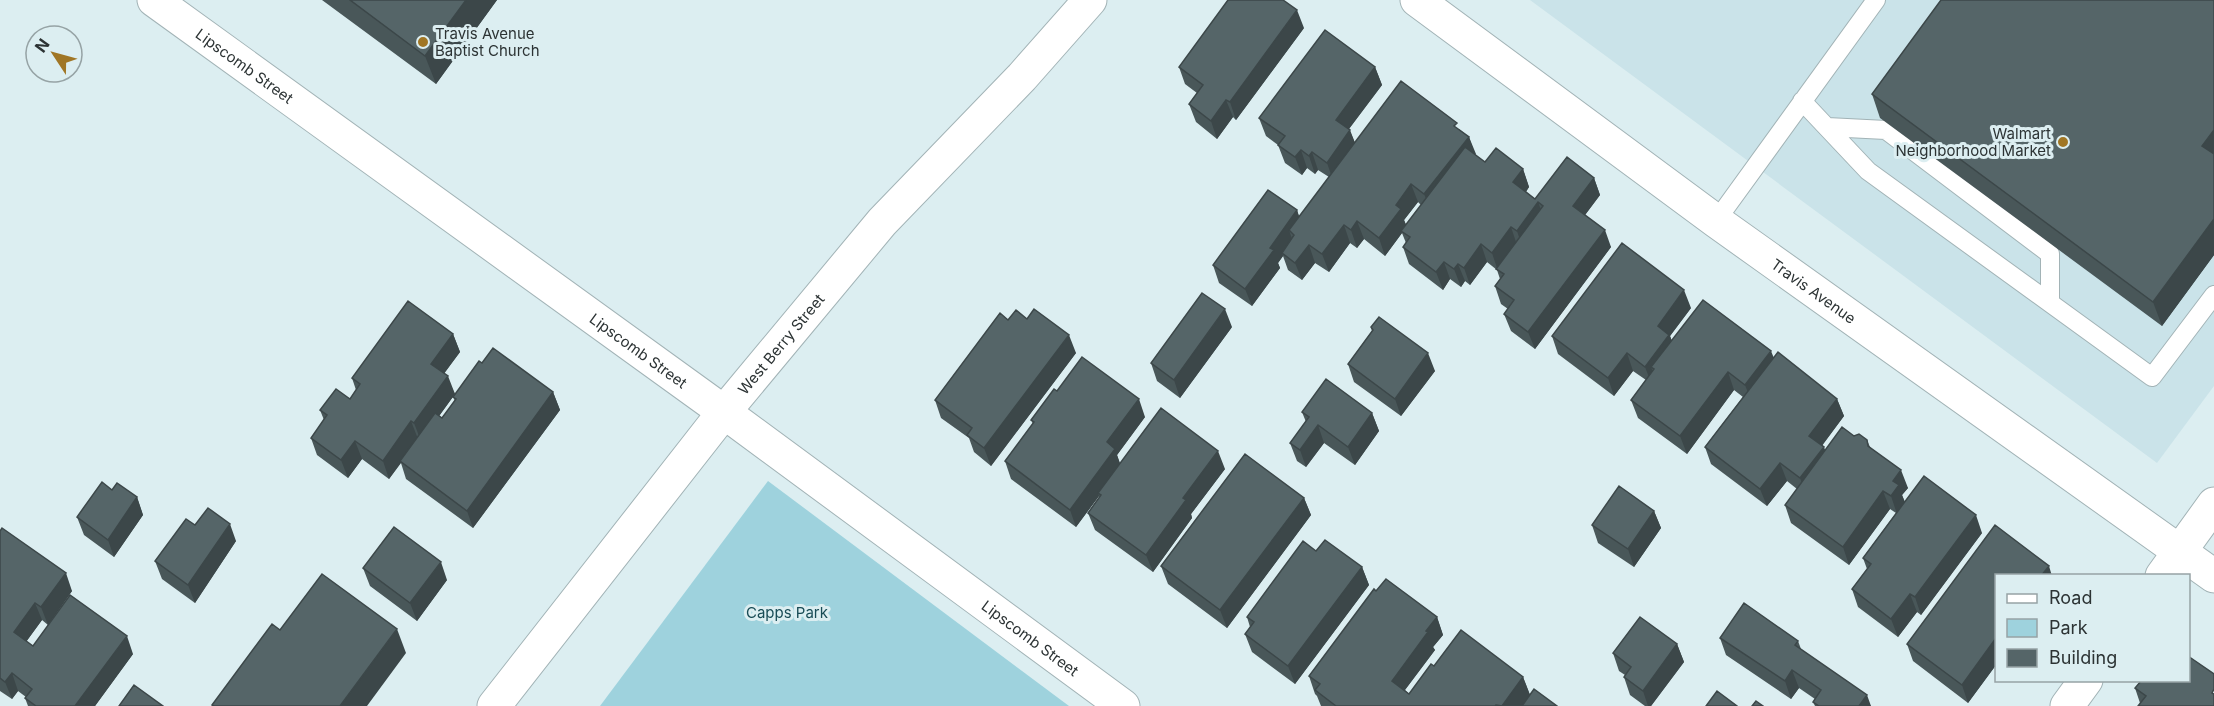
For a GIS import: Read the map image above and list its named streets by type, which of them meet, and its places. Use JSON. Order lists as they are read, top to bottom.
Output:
{
  "streets": {
    "street": ["Lipscomb Street", "Travis Avenue", "West Berry Street"]
  },
  "crossings": [
    ["Lipscomb Street", "West Berry Street"]
  ],
  "parks": ["Capps Park"],
  "places": ["Travis Avenue Baptist Church", "Walmart Neighborhood Market"],
  "legend": ["Road", "Park", "Building"],
  "north": "top left"
}
